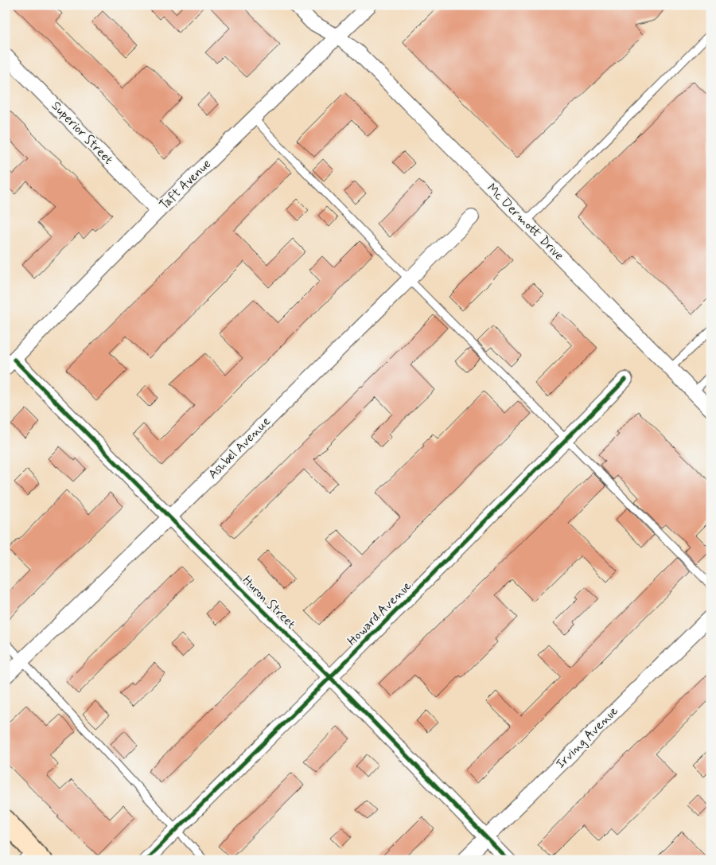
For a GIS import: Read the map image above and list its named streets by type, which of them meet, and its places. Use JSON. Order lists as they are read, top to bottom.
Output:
{
  "streets": {
    "street": [
      "Superior Street",
      "Taft Avenue",
      "Mc Dermott Drive",
      "Ashbel Avenue",
      "Huron Street",
      "Howard Avenue",
      "Irving Avenue"
    ]
  },
  "crossings": [
    ["Superior Street", "Taft Avenue"],
    ["Taft Avenue", "Mc Dermott Drive"],
    ["Taft Avenue", "Huron Street"],
    ["Ashbel Avenue", "Huron Street"],
    ["Huron Street", "Howard Avenue"],
    ["Huron Street", "Irving Avenue"]
  ]
}
